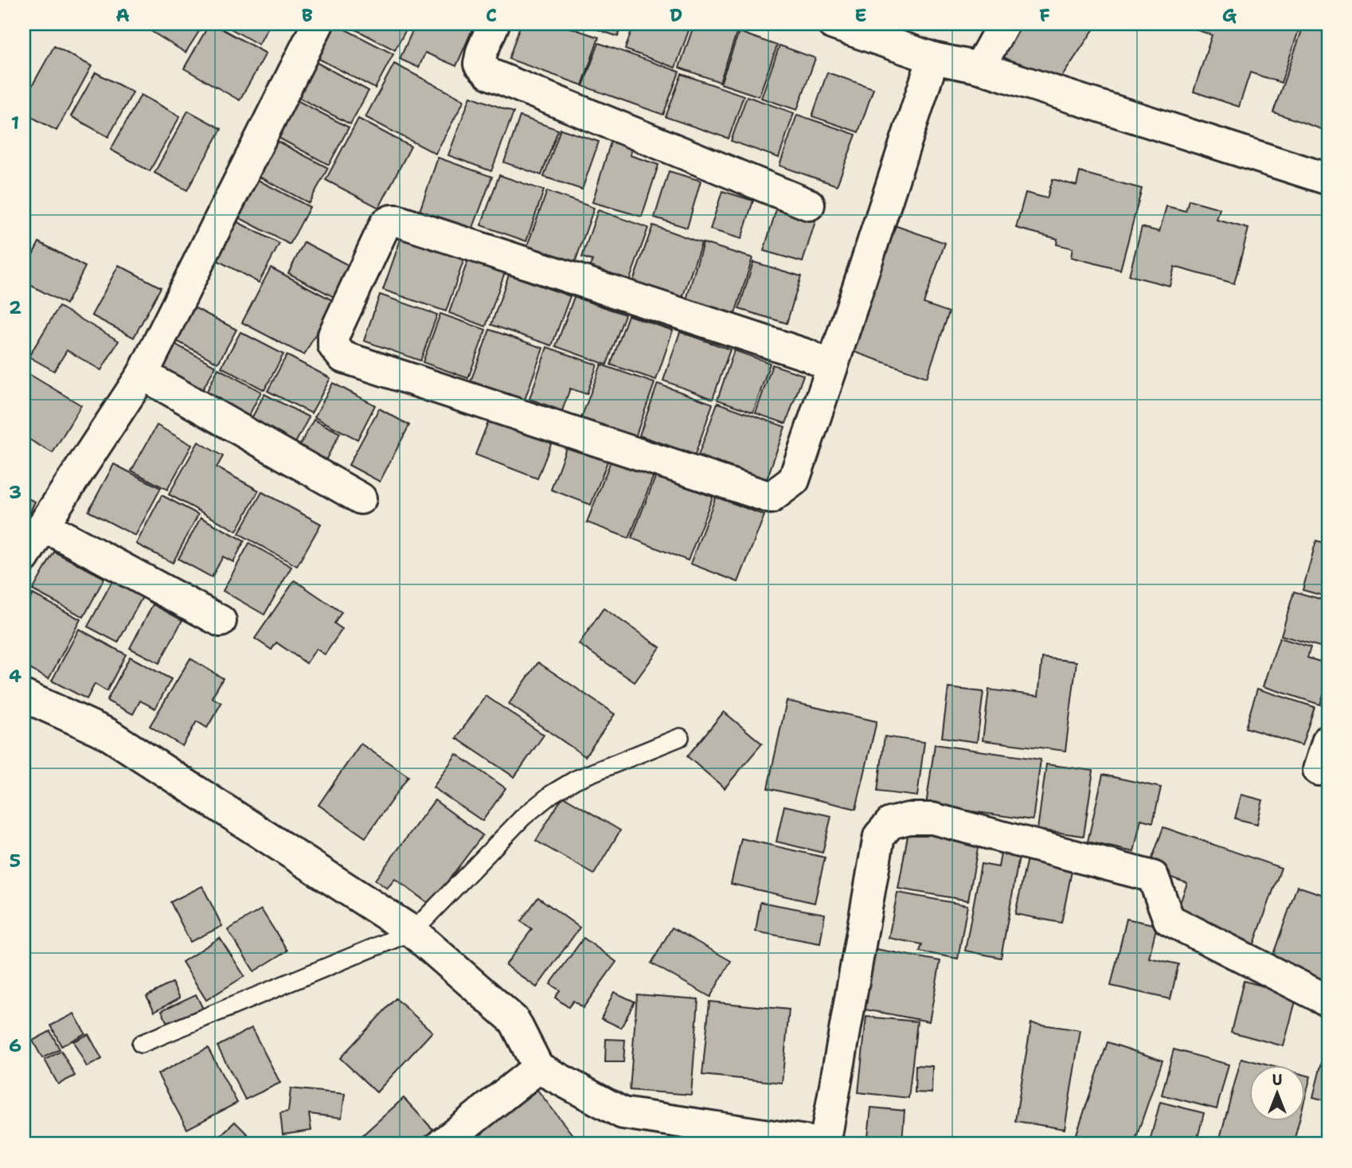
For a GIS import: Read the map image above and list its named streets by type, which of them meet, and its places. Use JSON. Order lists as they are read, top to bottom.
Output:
{
  "north": "top",
  "grid": {
    "columns": [
      "A",
      "B",
      "C",
      "D",
      "E",
      "F",
      "G"
    ],
    "rows": [
      "1",
      "2",
      "3",
      "4",
      "5",
      "6"
    ]
  }
}
